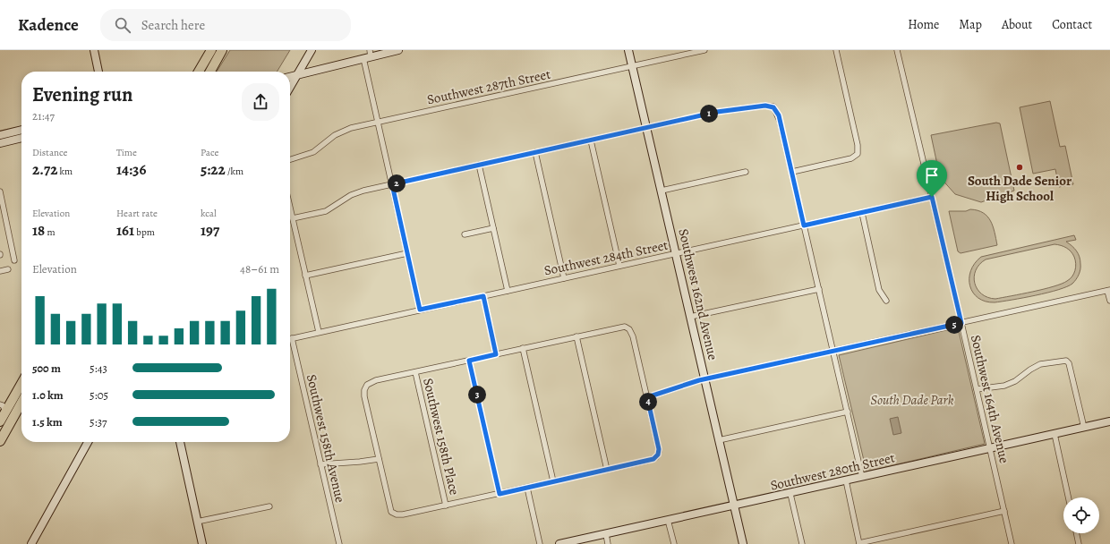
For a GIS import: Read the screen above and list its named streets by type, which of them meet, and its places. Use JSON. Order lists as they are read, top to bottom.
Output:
{
  "streets": {
    "street": [
      "Southwest 287th Street",
      "Southwest 284th Street",
      "Southwest 162nd Avenue",
      "Southwest 164th Avenue",
      "Southwest 158th Place",
      "Southwest 158th Avenue",
      "Southwest 280th Street"
    ]
  },
  "crossings": [
    ["Southwest 287th Street", "Southwest 162nd Avenue"],
    ["Southwest 284th Street", "Southwest 162nd Avenue"],
    ["Southwest 284th Street", "Southwest 164th Avenue"],
    ["Southwest 284th Street", "Southwest 158th Avenue"],
    ["Southwest 162nd Avenue", "Southwest 280th Street"],
    ["Southwest 164th Avenue", "Southwest 280th Street"]
  ],
  "parks": ["South Dade Park"],
  "places": ["South Dade Senior High School"],
  "page": {
    "header": "Kadence",
    "search": "Search here",
    "nav": [
      "Home",
      "Map",
      "About",
      "Contact"
    ],
    "heading": ["Evening run", "21:47"],
    "pins": [
      "1",
      "2",
      "5",
      "3",
      "4"
    ],
    "stats": [
      ["Distance", "2.72 km"],
      ["Time", "14:36"],
      ["Pace", "5:22 /km"],
      ["Elevation", "18 m"],
      ["Heart rate", "161 bpm"],
      ["kcal", "197"]
    ],
    "chart": ["Elevation", "48–61 m"],
    "list": [
      {
        "name": "500 m",
        "note": "5:43"
      },
      {
        "name": "1.0 km",
        "note": "5:05"
      },
      {
        "name": "1.5 km",
        "note": "5:37"
      }
    ]
  }
}
